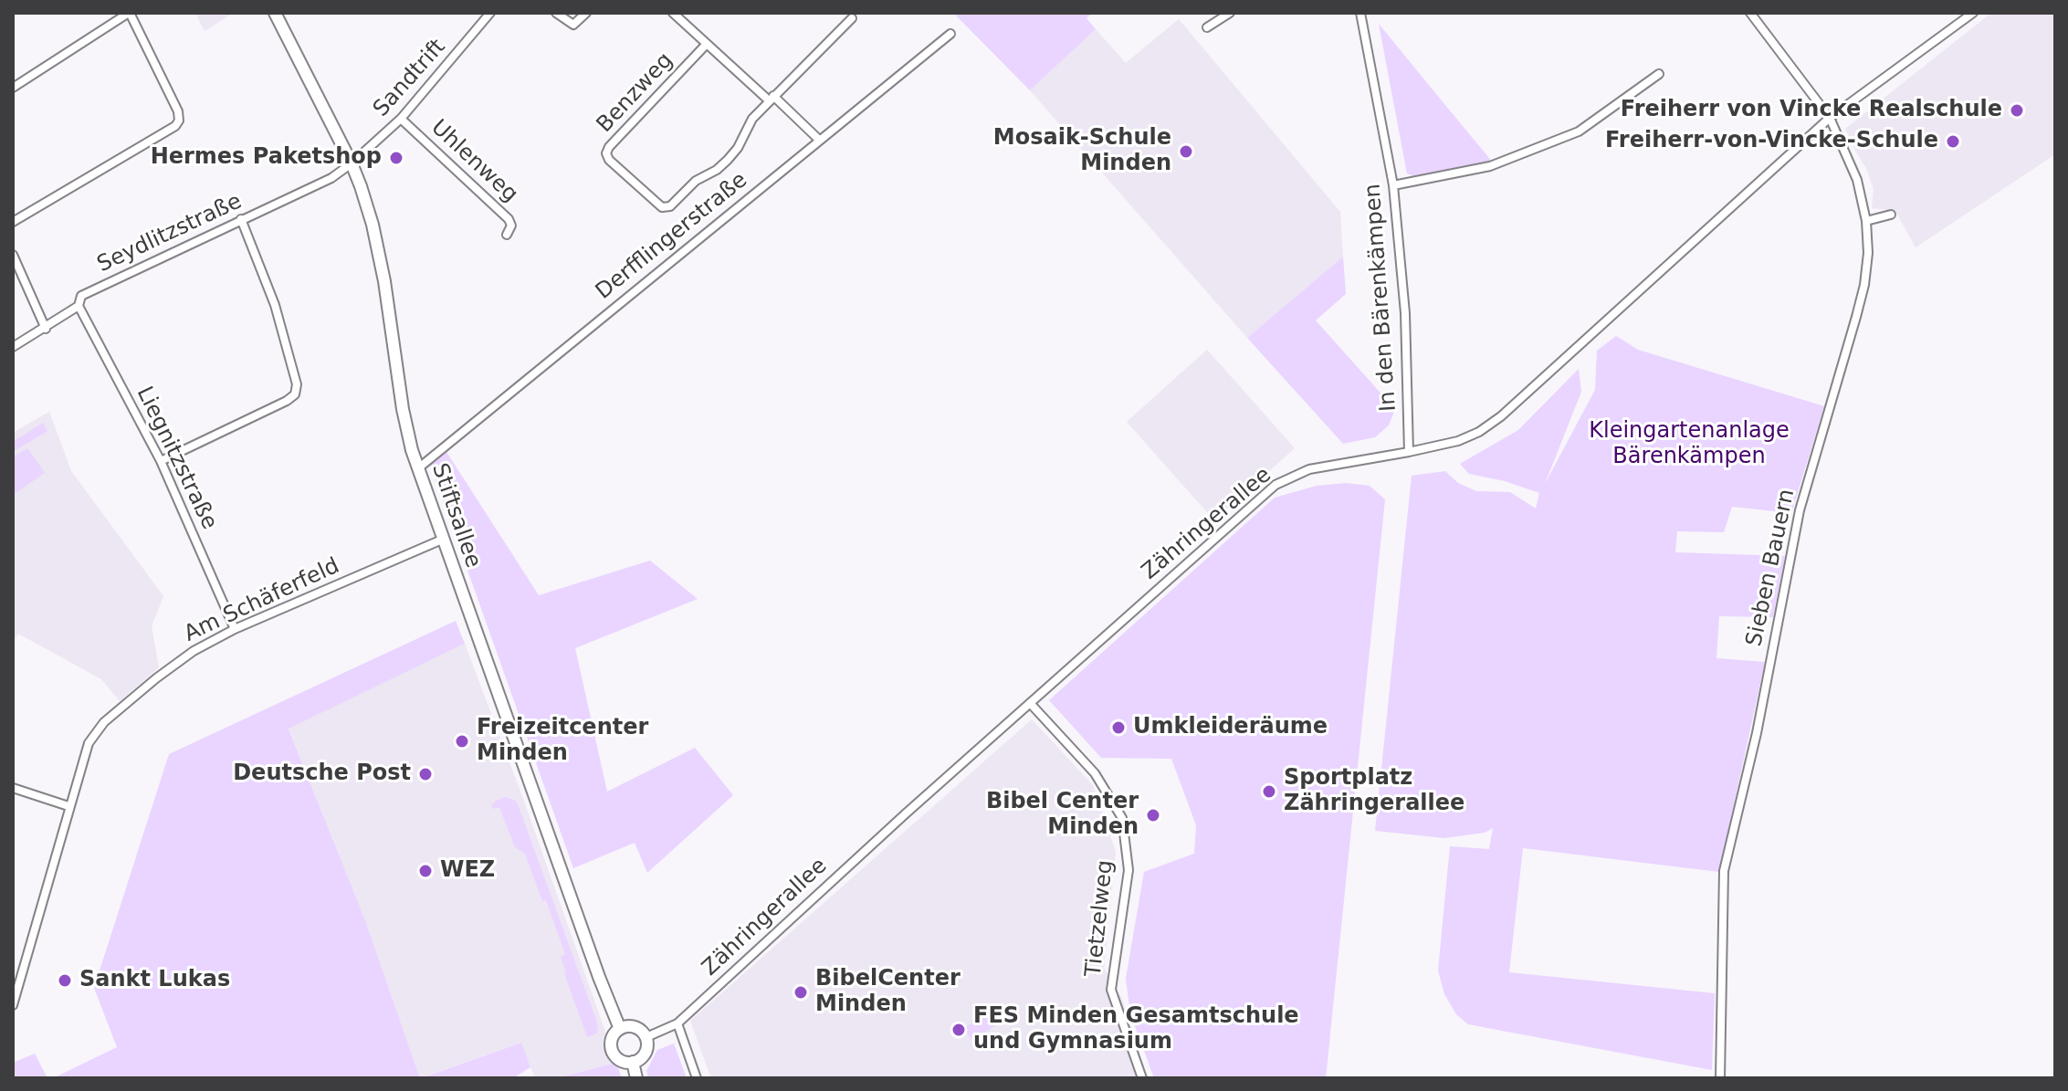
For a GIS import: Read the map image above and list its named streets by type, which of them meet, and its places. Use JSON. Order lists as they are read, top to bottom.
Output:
{
  "streets": {
    "main road": ["Stiftsallee"],
    "street": [
      "Sandtrift",
      "Benzweg",
      "Uhlenweg",
      "Seydlitzstraße",
      "Derfflingerstraße",
      "In den Bärenkämpen",
      "Liegnitzstraße",
      "Zähringerallee",
      "Sieben Bauern",
      "Am Schäferfeld",
      "Tietzelweg"
    ]
  },
  "crossings": [
    ["Sandtrift", "Uhlenweg"],
    ["Sandtrift", "Seydlitzstraße"],
    ["Sandtrift", "Stiftsallee"],
    ["Seydlitzstraße", "Liegnitzstraße"],
    ["Seydlitzstraße", "Stiftsallee"],
    ["Derfflingerstraße", "Stiftsallee"],
    ["In den Bärenkämpen", "Zähringerallee"],
    ["Liegnitzstraße", "Am Schäferfeld"],
    ["Stiftsallee", "Zähringerallee"],
    ["Stiftsallee", "Am Schäferfeld"],
    ["Zähringerallee", "Sieben Bauern"],
    ["Zähringerallee", "Tietzelweg"]
  ],
  "parks": ["Kleingartenanlage Bärenkämpen"],
  "places": [
    "Freiherr von Vincke Realschule",
    "Freiherr-von-Vincke-Schule",
    "Mosaik-Schule Minden",
    "Hermes Paketshop",
    "Umkleideräume",
    "Freizeitcenter Minden",
    "Deutsche Post",
    "Sportplatz Zähringerallee",
    "Bibel Center Minden",
    "WEZ",
    "Sankt Lukas",
    "BibelCenter Minden",
    "FES Minden Gesamtschule und Gymnasium"
  ]
}
